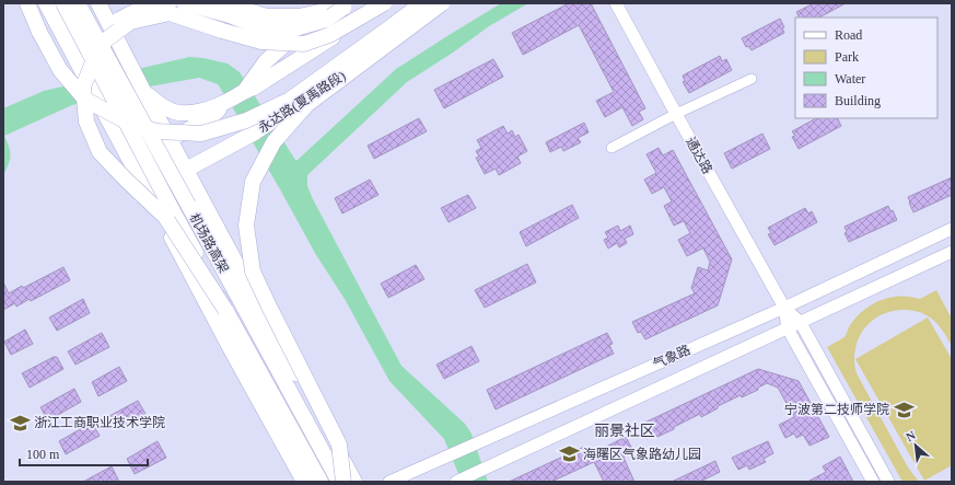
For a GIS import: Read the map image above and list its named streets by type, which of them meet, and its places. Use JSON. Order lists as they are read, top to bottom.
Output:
{
  "streets": {
    "main road": ["永达路(夏禹路段)", "机场路高架"],
    "street": ["通达路", "气象路"]
  },
  "crossings": [
    ["通达路", "气象路"]
  ],
  "districts": ["丽景社区"],
  "places": {
    "school or university": ["宁波第二技师学院", "浙江工商职业技术学院", "海曙区气象路幼儿园"]
  },
  "legend": [
    "Road",
    "Park",
    "Water",
    "Building"
  ],
  "scale_bar": "100 m",
  "north": "top left"
}
